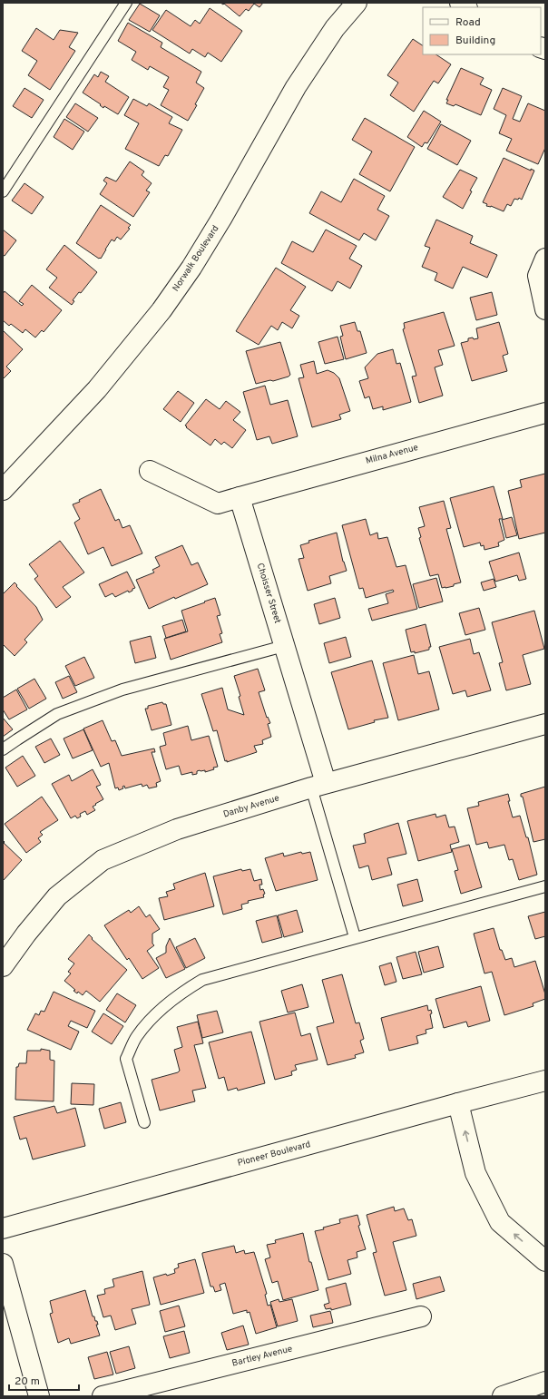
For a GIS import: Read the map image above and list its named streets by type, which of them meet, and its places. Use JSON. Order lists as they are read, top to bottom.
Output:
{
  "streets": {
    "main road": [
      "Norwalk Boulevard",
      "Milna Avenue",
      "Choisser Street",
      "Danby Avenue",
      "Pioneer Boulevard",
      "Bartley Avenue"
    ]
  },
  "crossings": [
    ["Milna Avenue", "Choisser Street"],
    ["Choisser Street", "Danby Avenue"]
  ],
  "legend": ["Road", "Building"],
  "scale_bar": "20 m"
}
